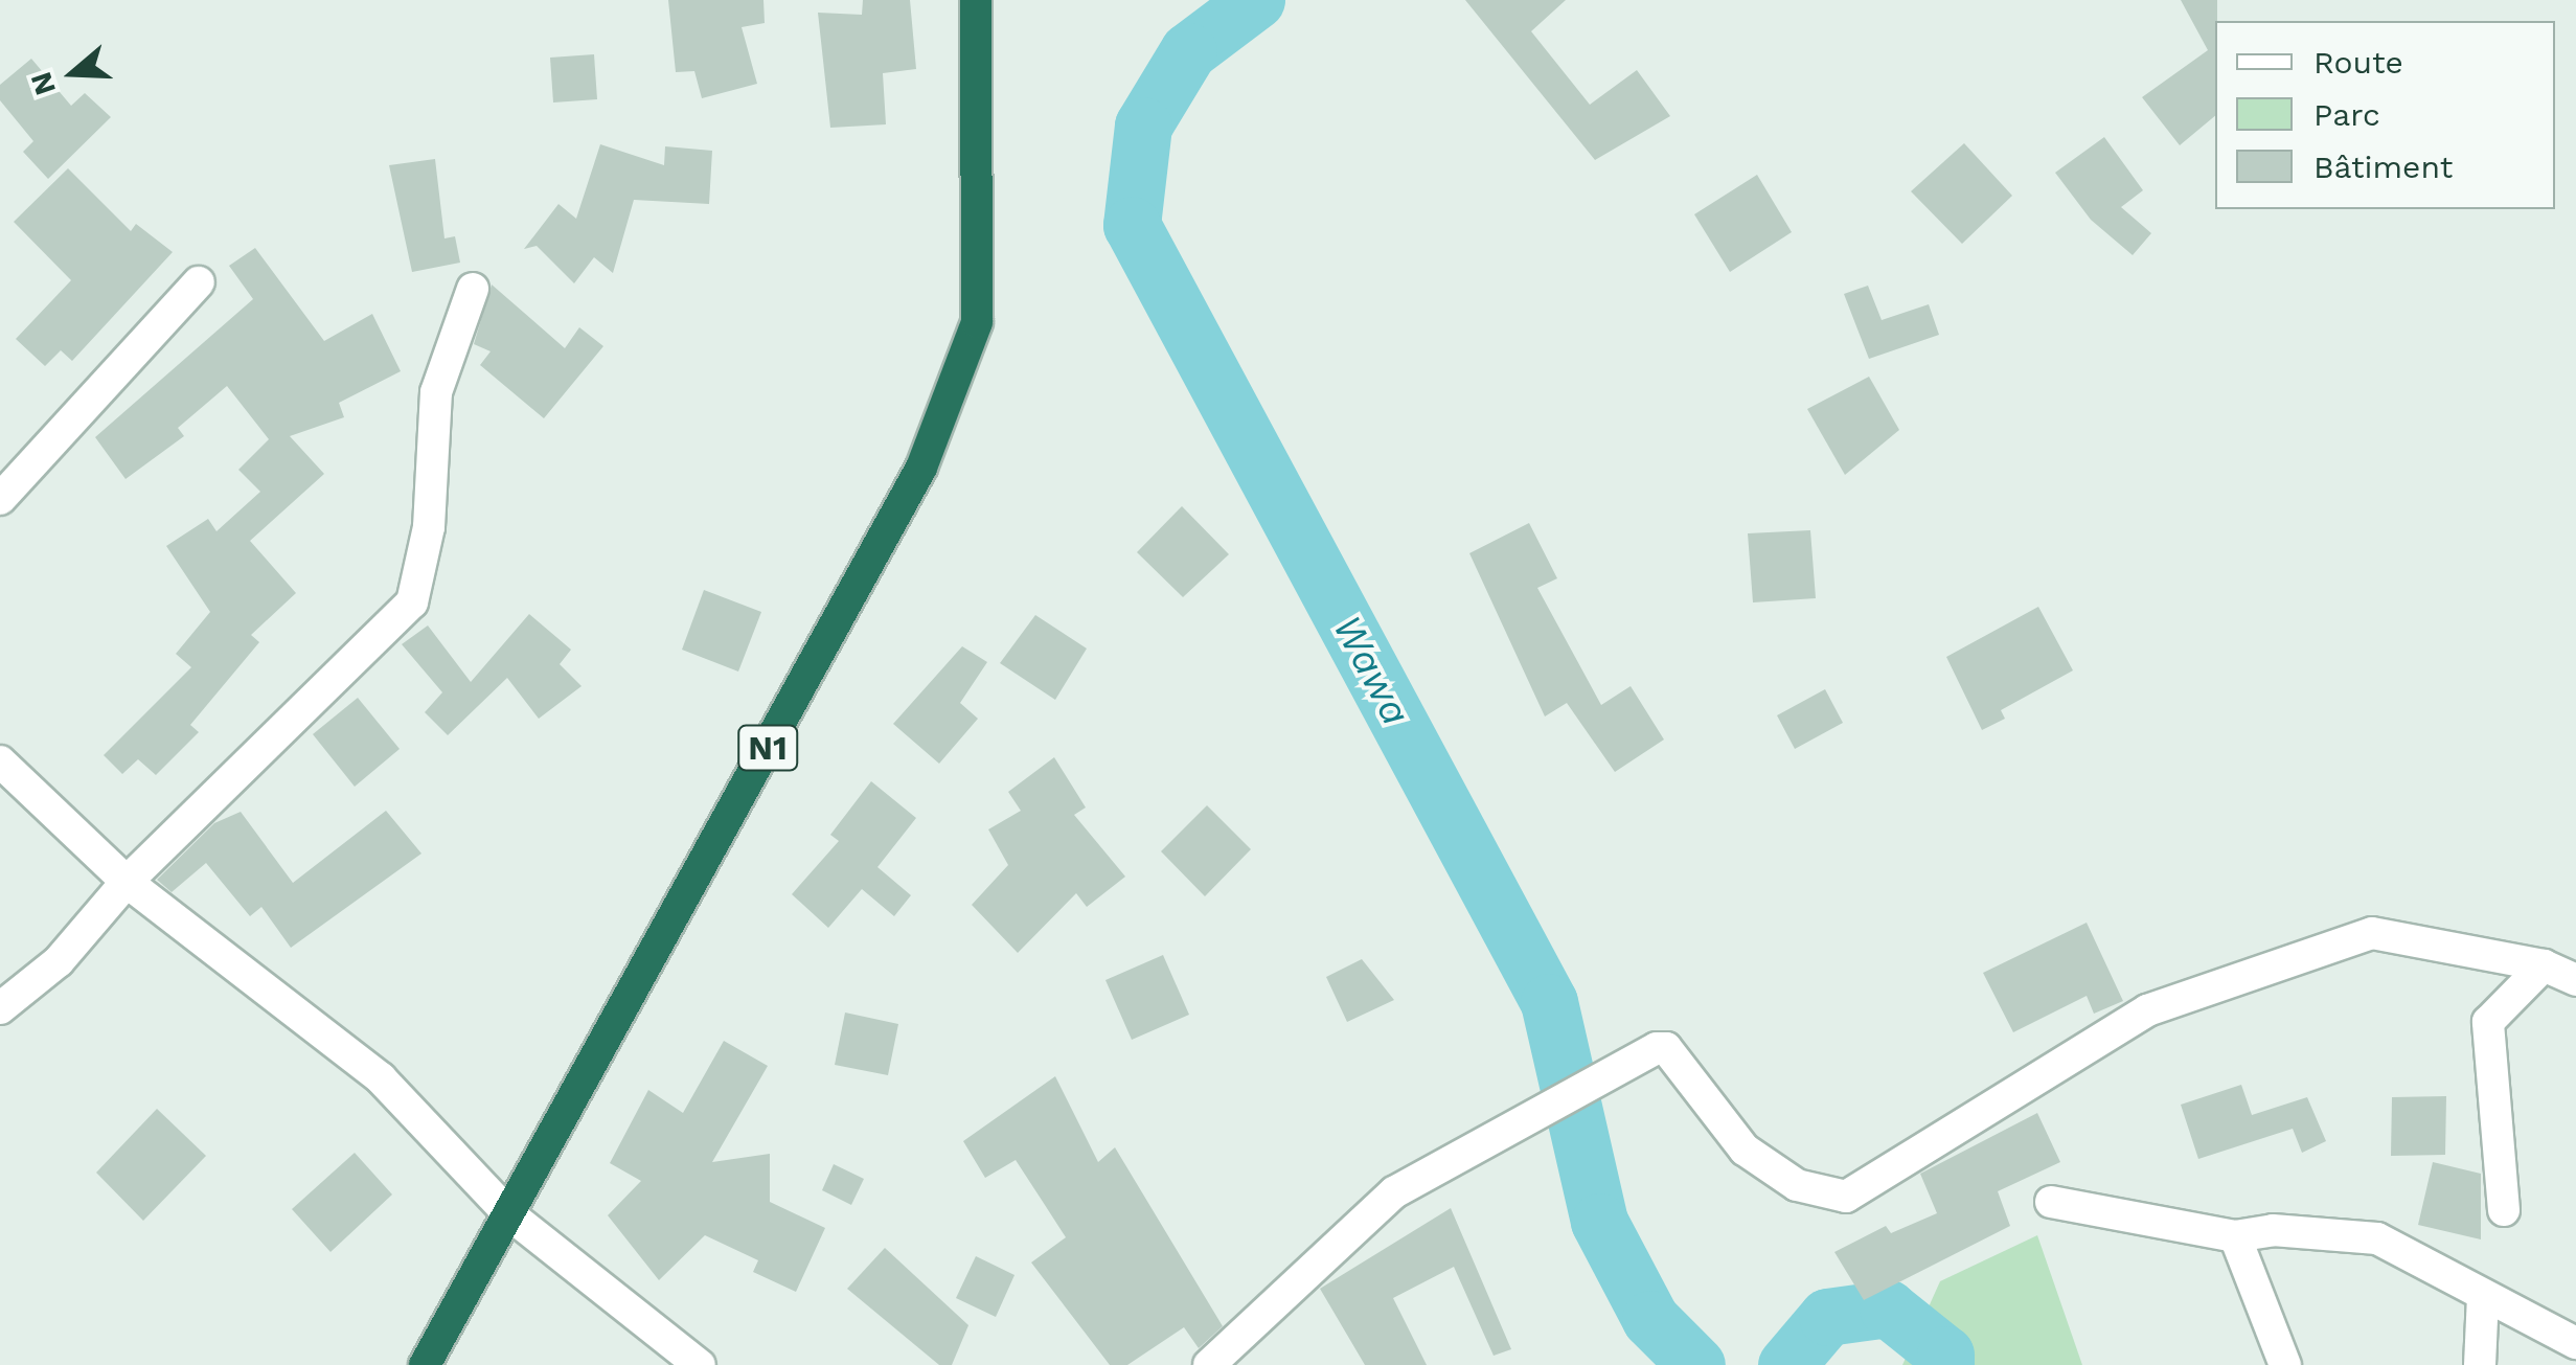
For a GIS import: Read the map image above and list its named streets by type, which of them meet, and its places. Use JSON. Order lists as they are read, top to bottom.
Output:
{
  "streets": {
    "highway": ["N1"]
  },
  "water": ["Wawa"],
  "legend": ["Route", "Parc", "Bâtiment"],
  "north": "left"
}
